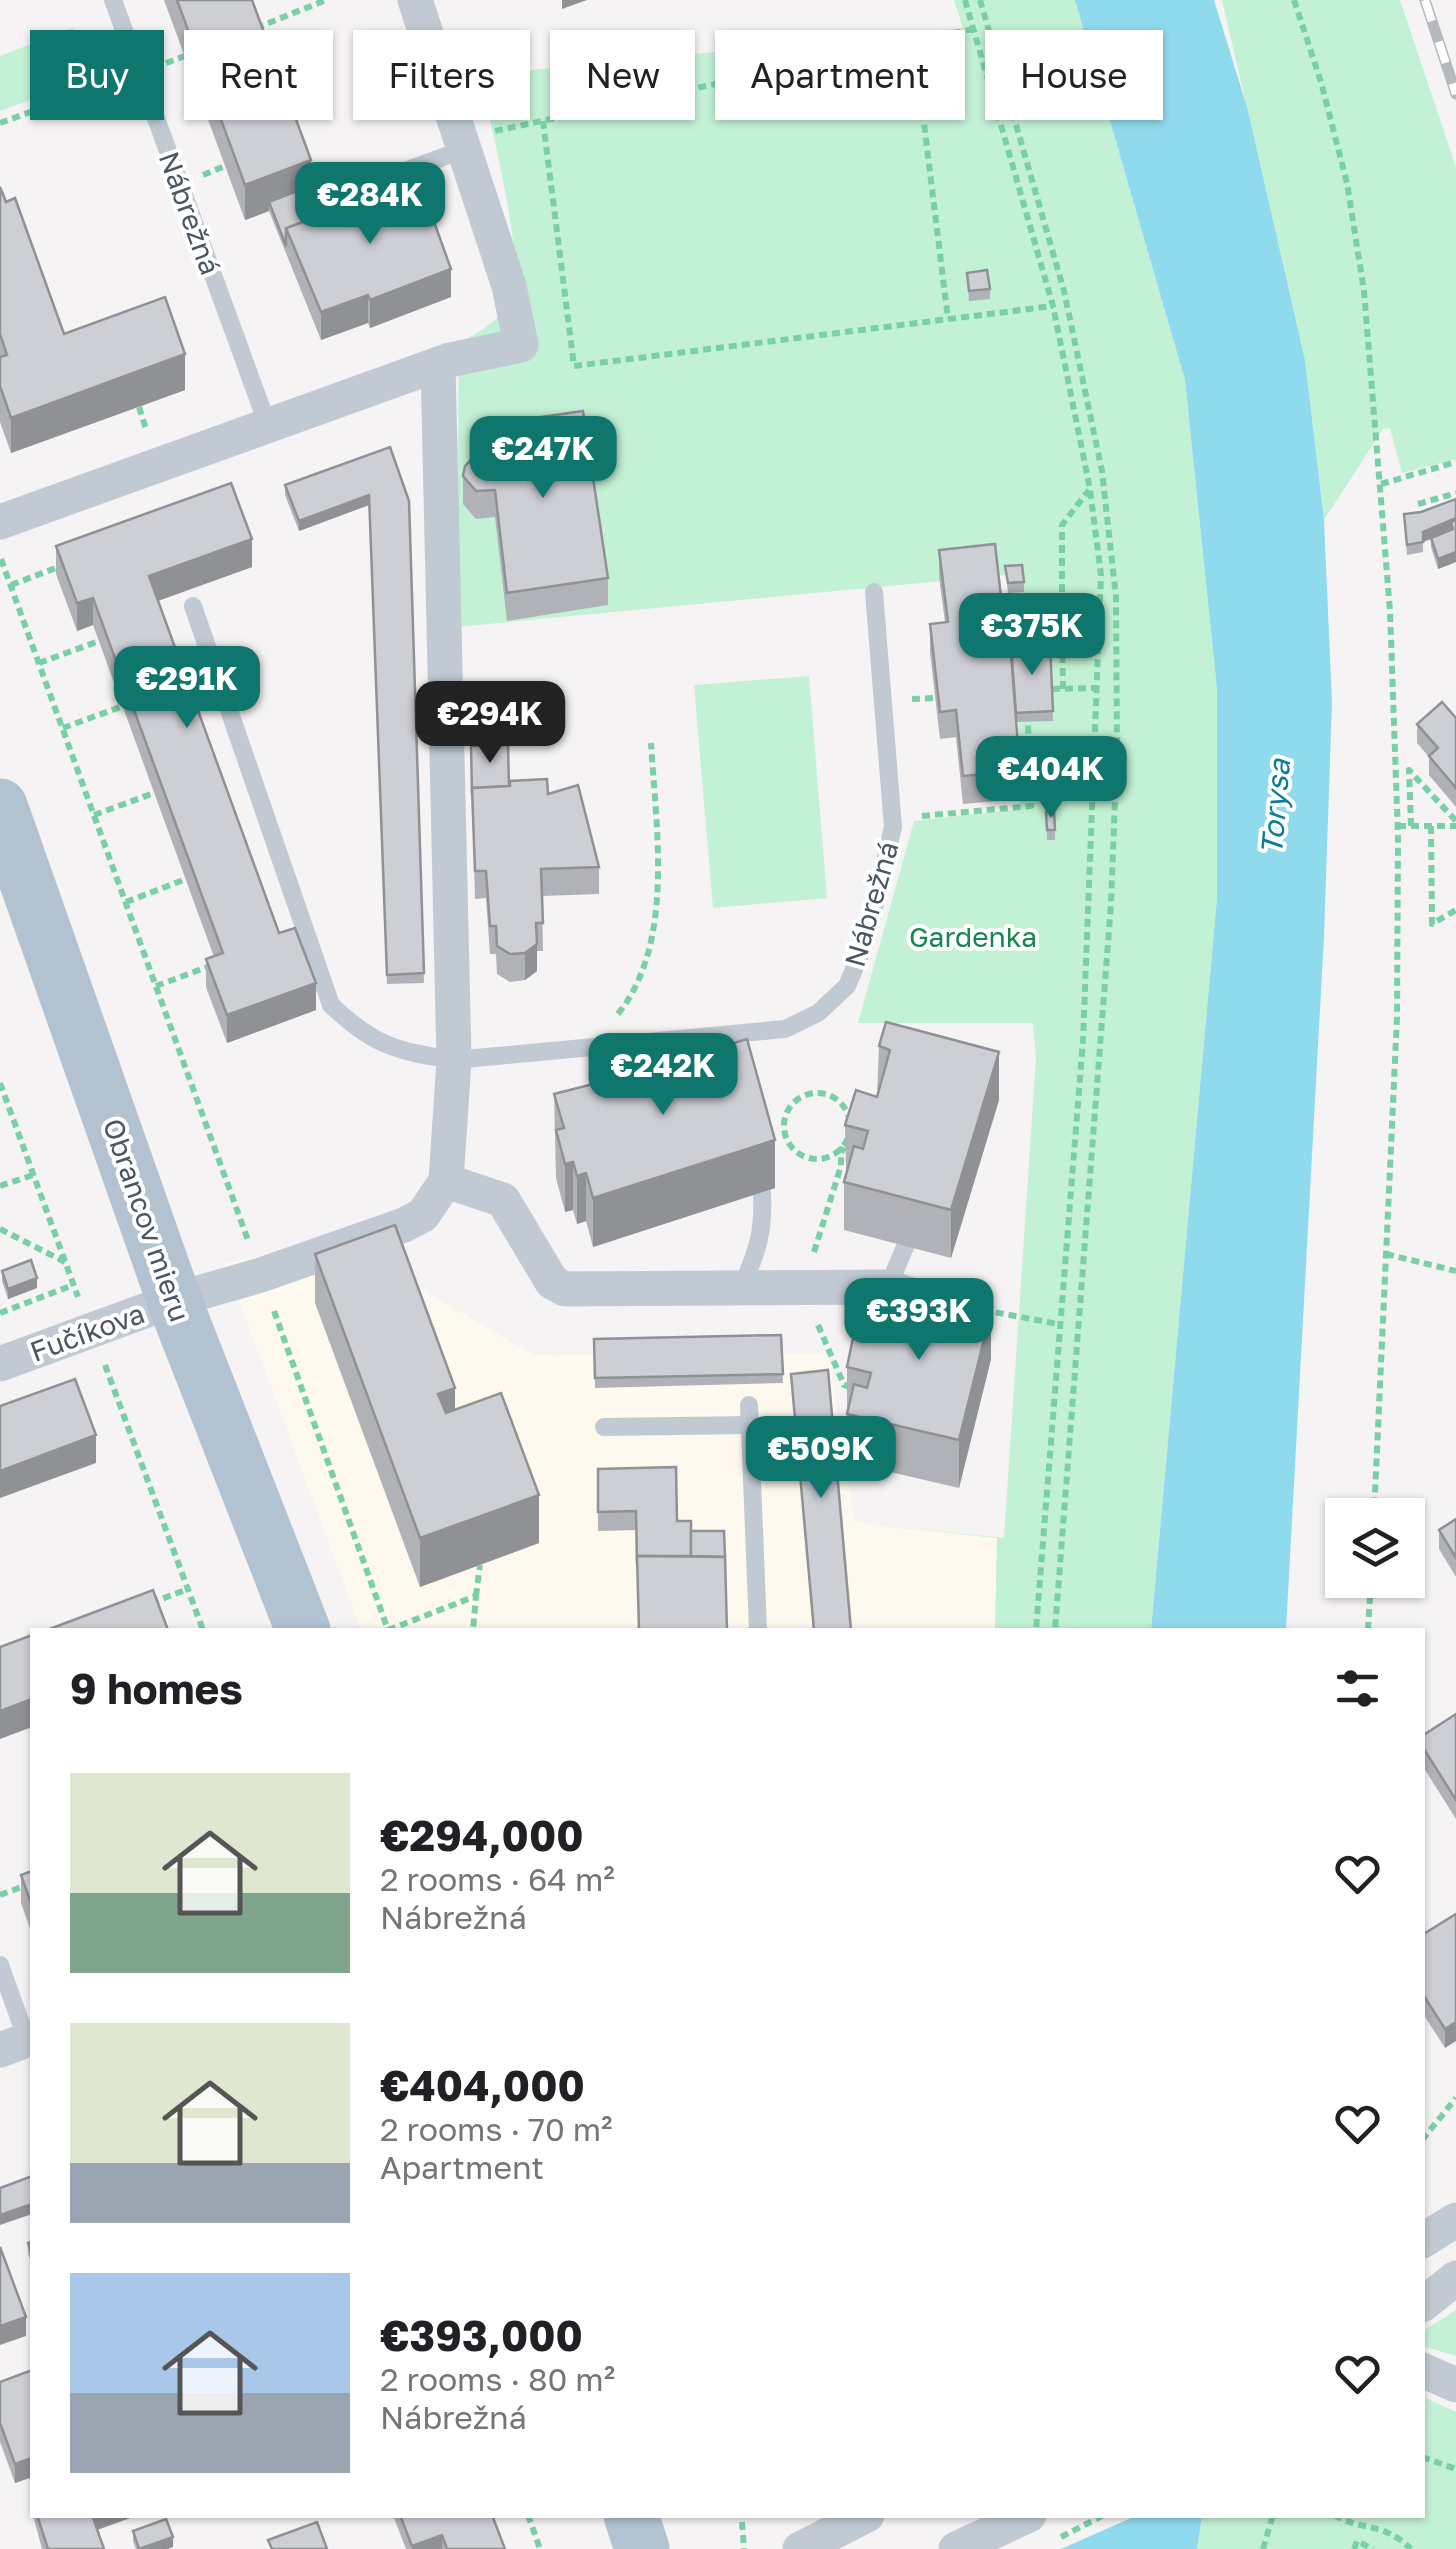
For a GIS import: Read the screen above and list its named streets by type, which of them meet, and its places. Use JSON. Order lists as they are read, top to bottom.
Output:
{
  "streets": {
    "main road": ["Obrancov mieru"],
    "street": ["Fučíkova"],
    "lane": ["Nábrežná"]
  },
  "crossings": [
    ["Obrancov mieru", "Fučíkova"]
  ],
  "water": ["Torysa"],
  "parks": ["Gardenka"],
  "page": {
    "chip": [
      "Buy",
      "Rent",
      "Filters",
      "New",
      "Apartment",
      "House"
    ],
    "price": [
      "€284K",
      "€247K",
      "€375K",
      "€291K",
      "€294K",
      "€404K",
      "€242K",
      "€393K",
      "€509K"
    ],
    "heading": "9 homes",
    "list": [
      {
        "name": "€294,000",
        "note": "2 rooms · 64 m² · Nábrežná"
      },
      {
        "name": "€404,000",
        "note": "2 rooms · 70 m² · Apartment"
      },
      {
        "name": "€393,000",
        "note": "2 rooms · 80 m² · Nábrežná"
      }
    ]
  }
}
